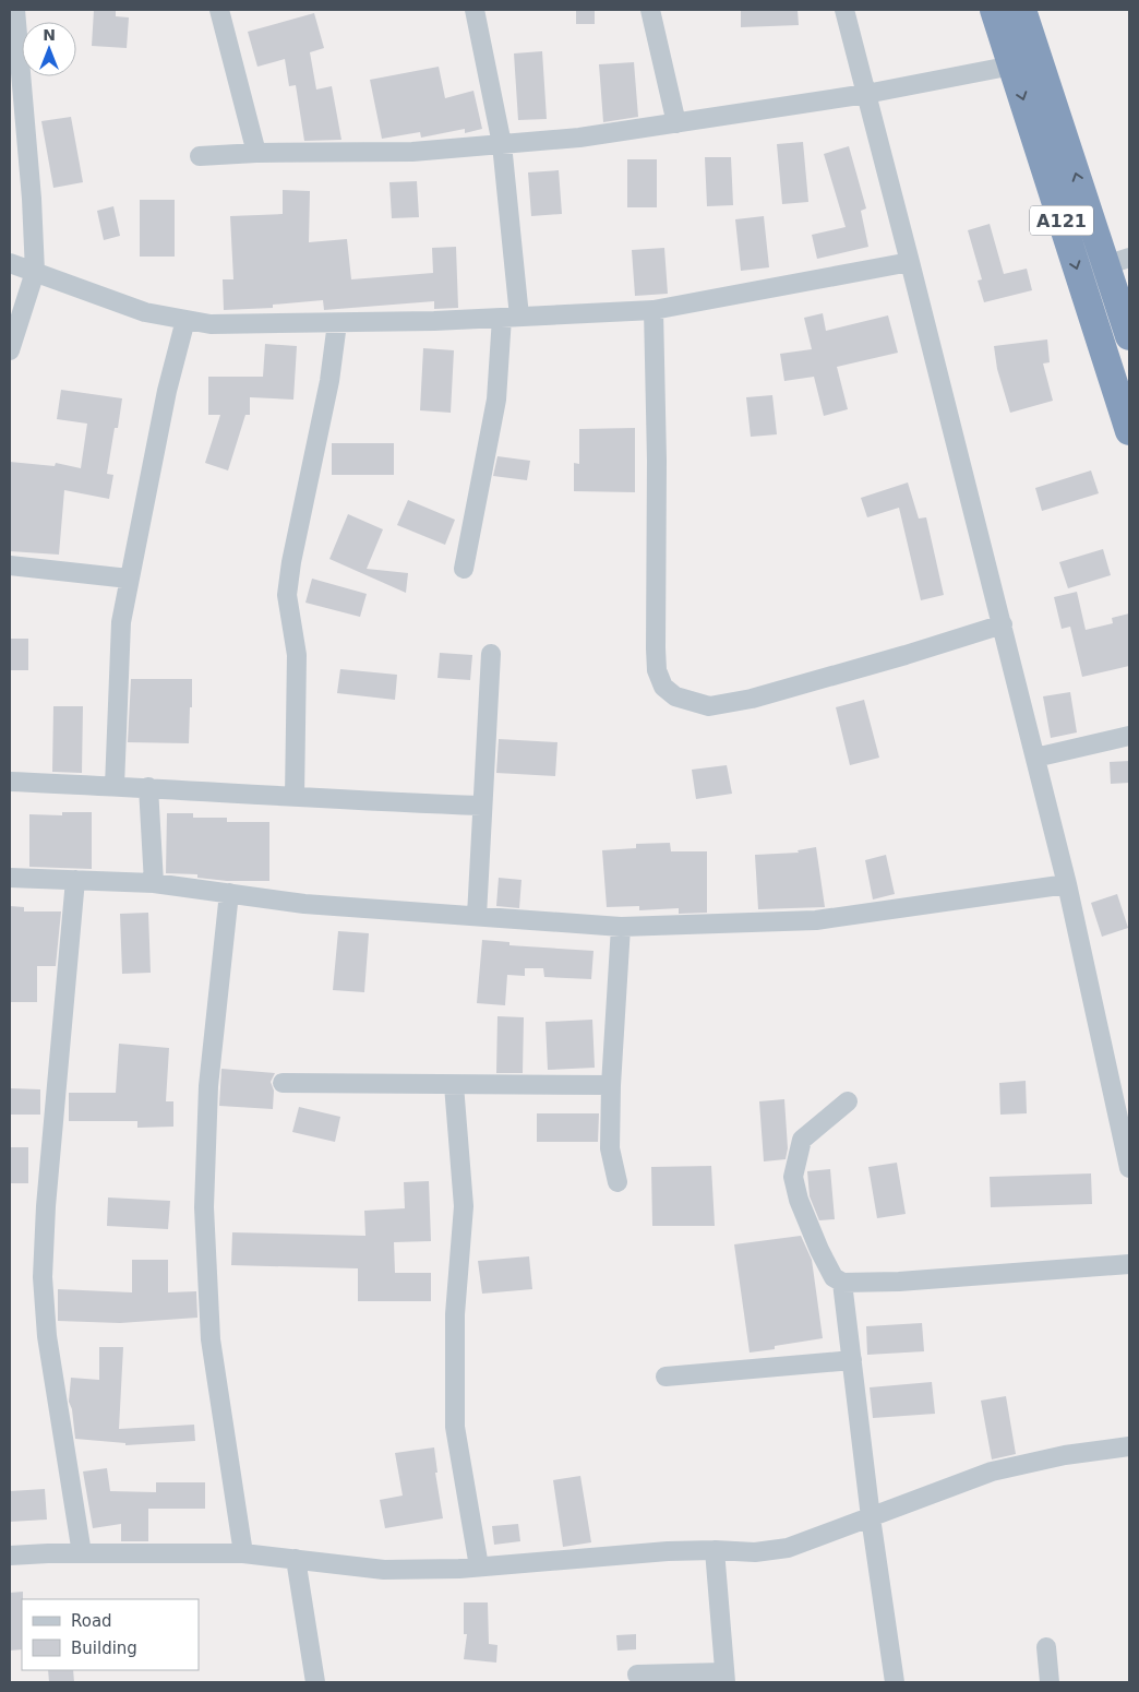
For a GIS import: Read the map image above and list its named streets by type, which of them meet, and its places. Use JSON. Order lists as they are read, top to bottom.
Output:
{
  "streets": {
    "highway": ["A121"]
  },
  "legend": ["Road", "Building"],
  "north": "top"
}
